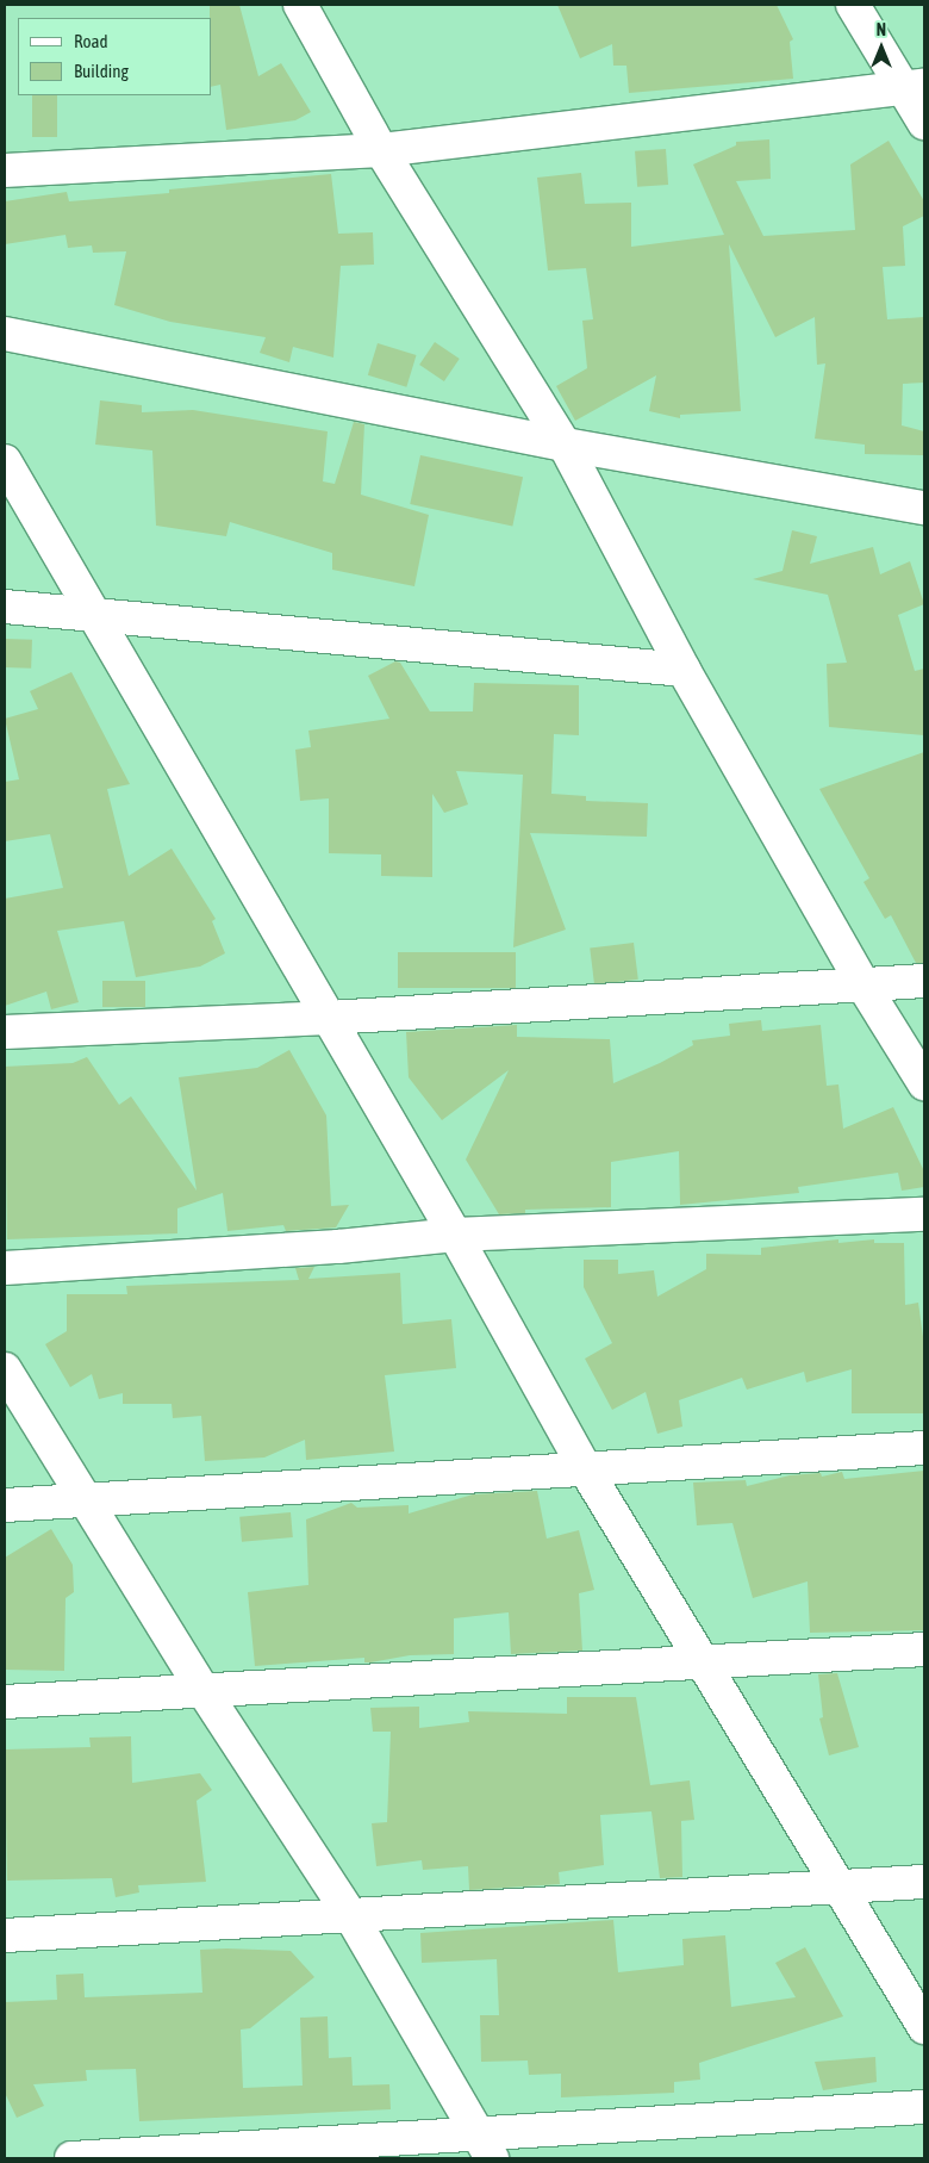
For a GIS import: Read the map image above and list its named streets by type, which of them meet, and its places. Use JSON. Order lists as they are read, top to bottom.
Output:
{
  "legend": ["Road", "Building"],
  "north": "top"
}
